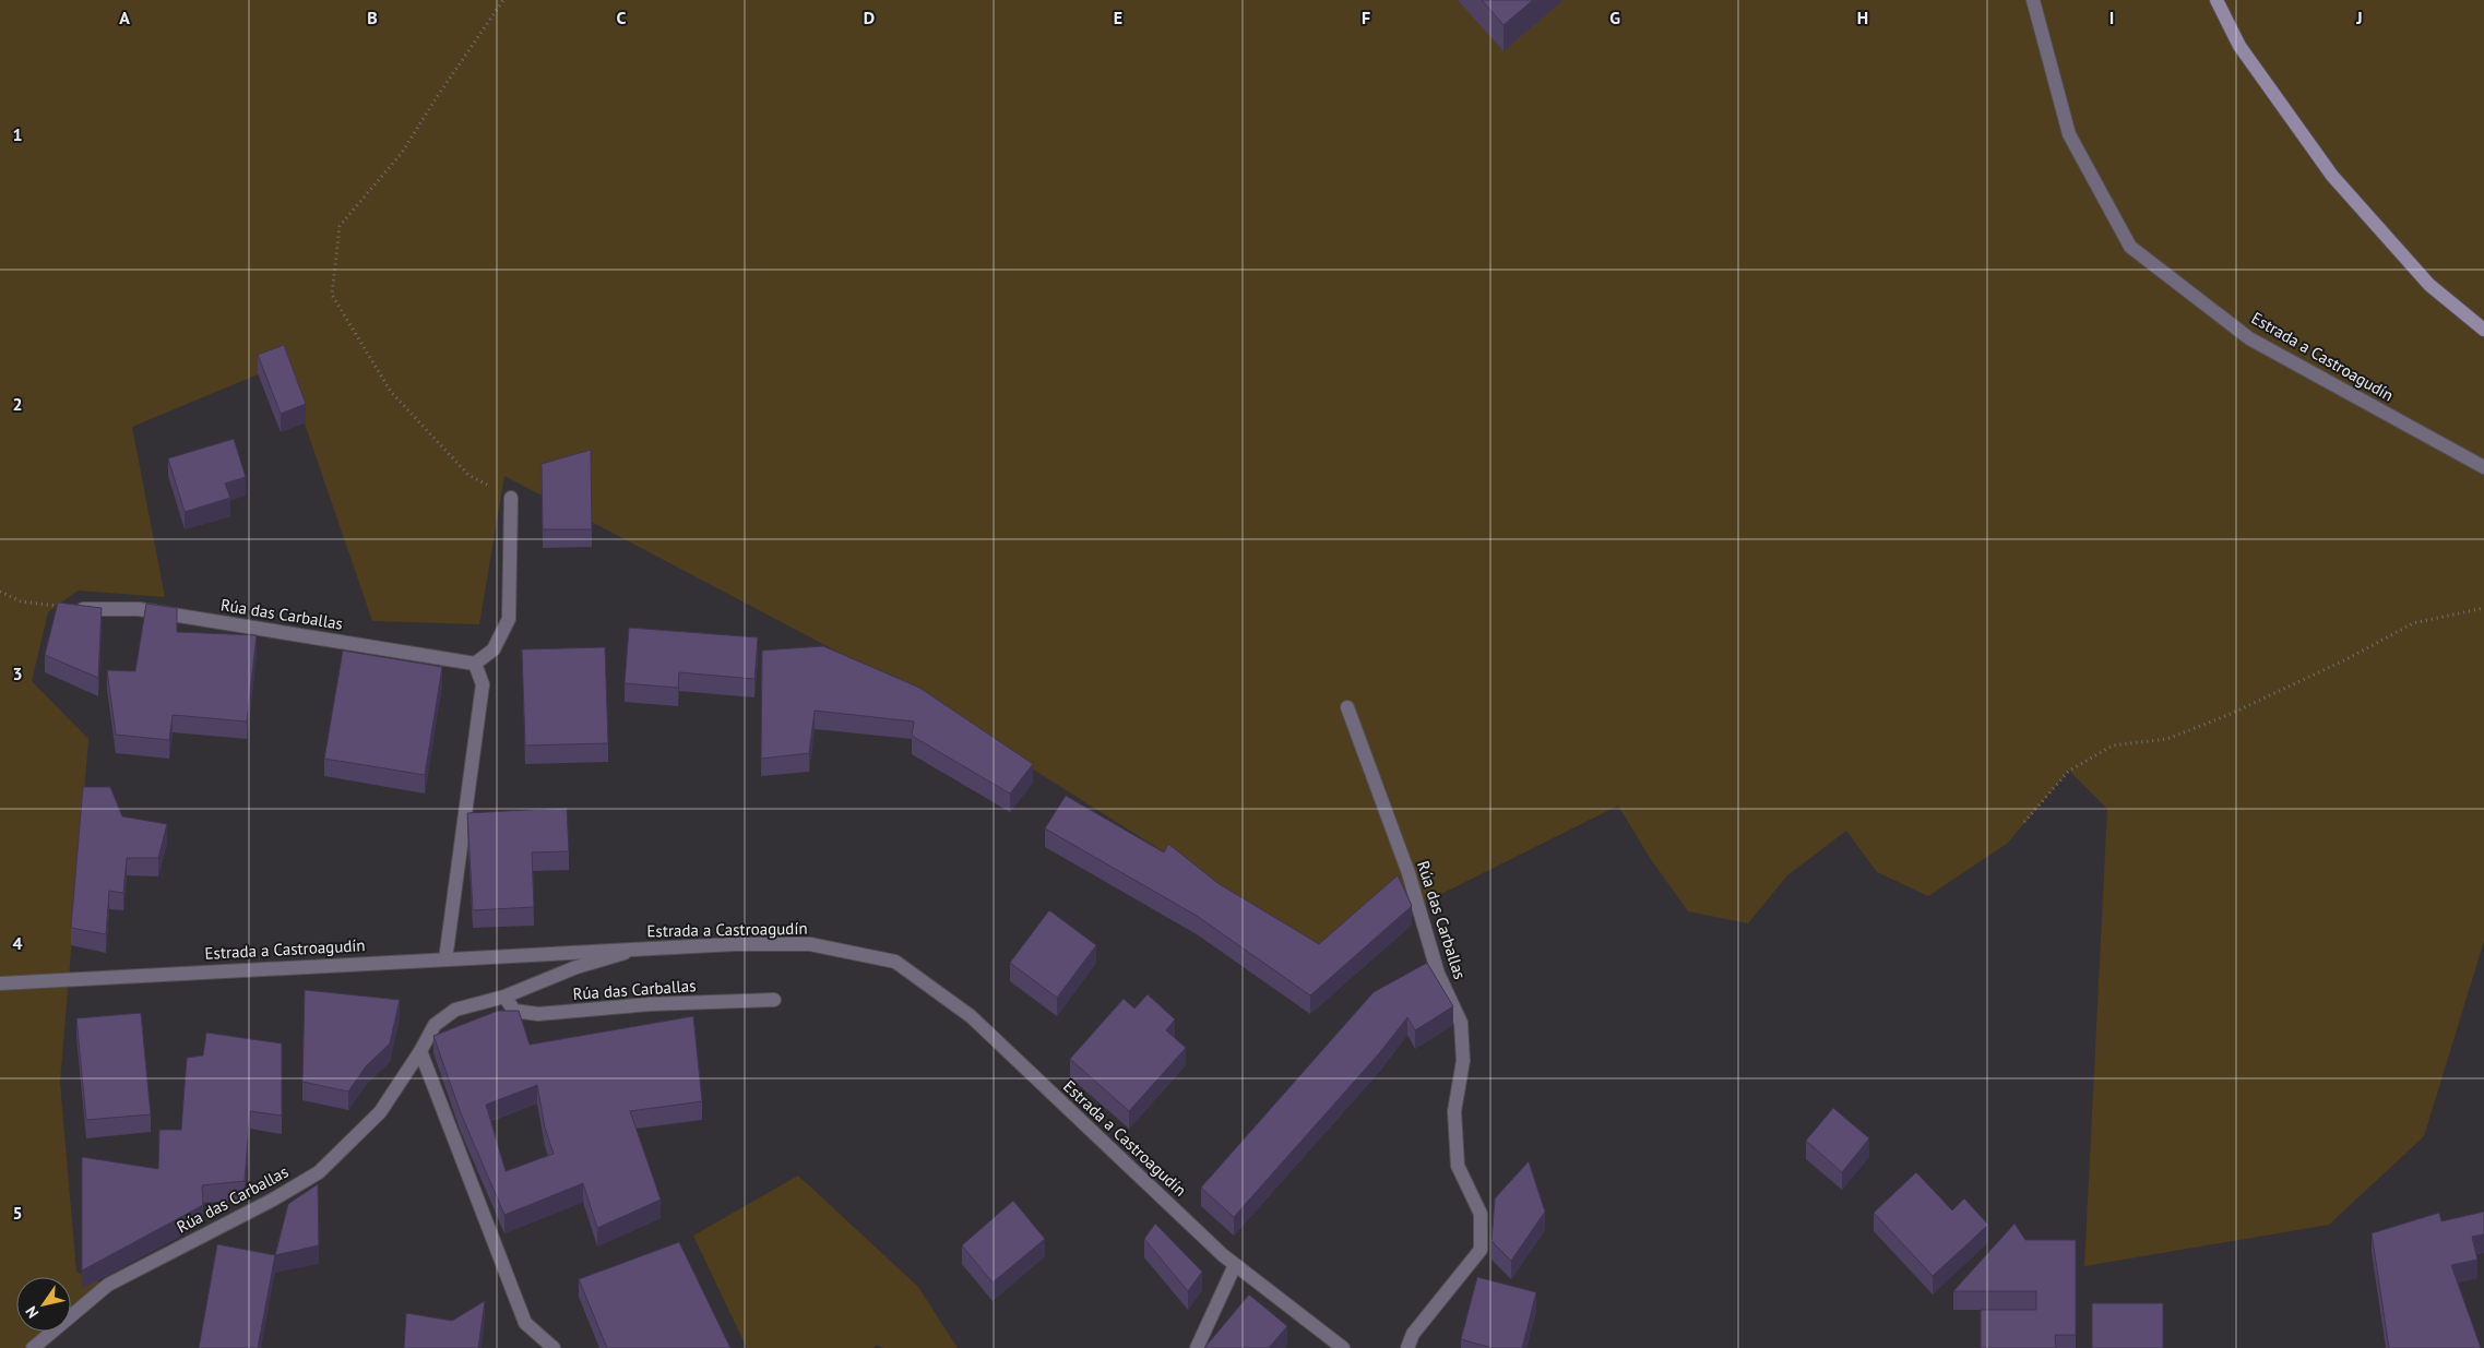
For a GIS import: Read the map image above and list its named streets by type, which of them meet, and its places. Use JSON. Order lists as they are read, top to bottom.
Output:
{
  "streets": {
    "street": ["Estrada a Castroagudín", "Rúa das Carballas"]
  },
  "crossings": [
    ["Estrada a Castroagudín", "Rúa das Carballas"]
  ],
  "north": "bottom left",
  "grid": {
    "columns": [
      "A",
      "B",
      "C",
      "D",
      "E",
      "F",
      "G",
      "H",
      "I",
      "J"
    ],
    "rows": [
      "1",
      "2",
      "3",
      "4",
      "5"
    ]
  }
}
